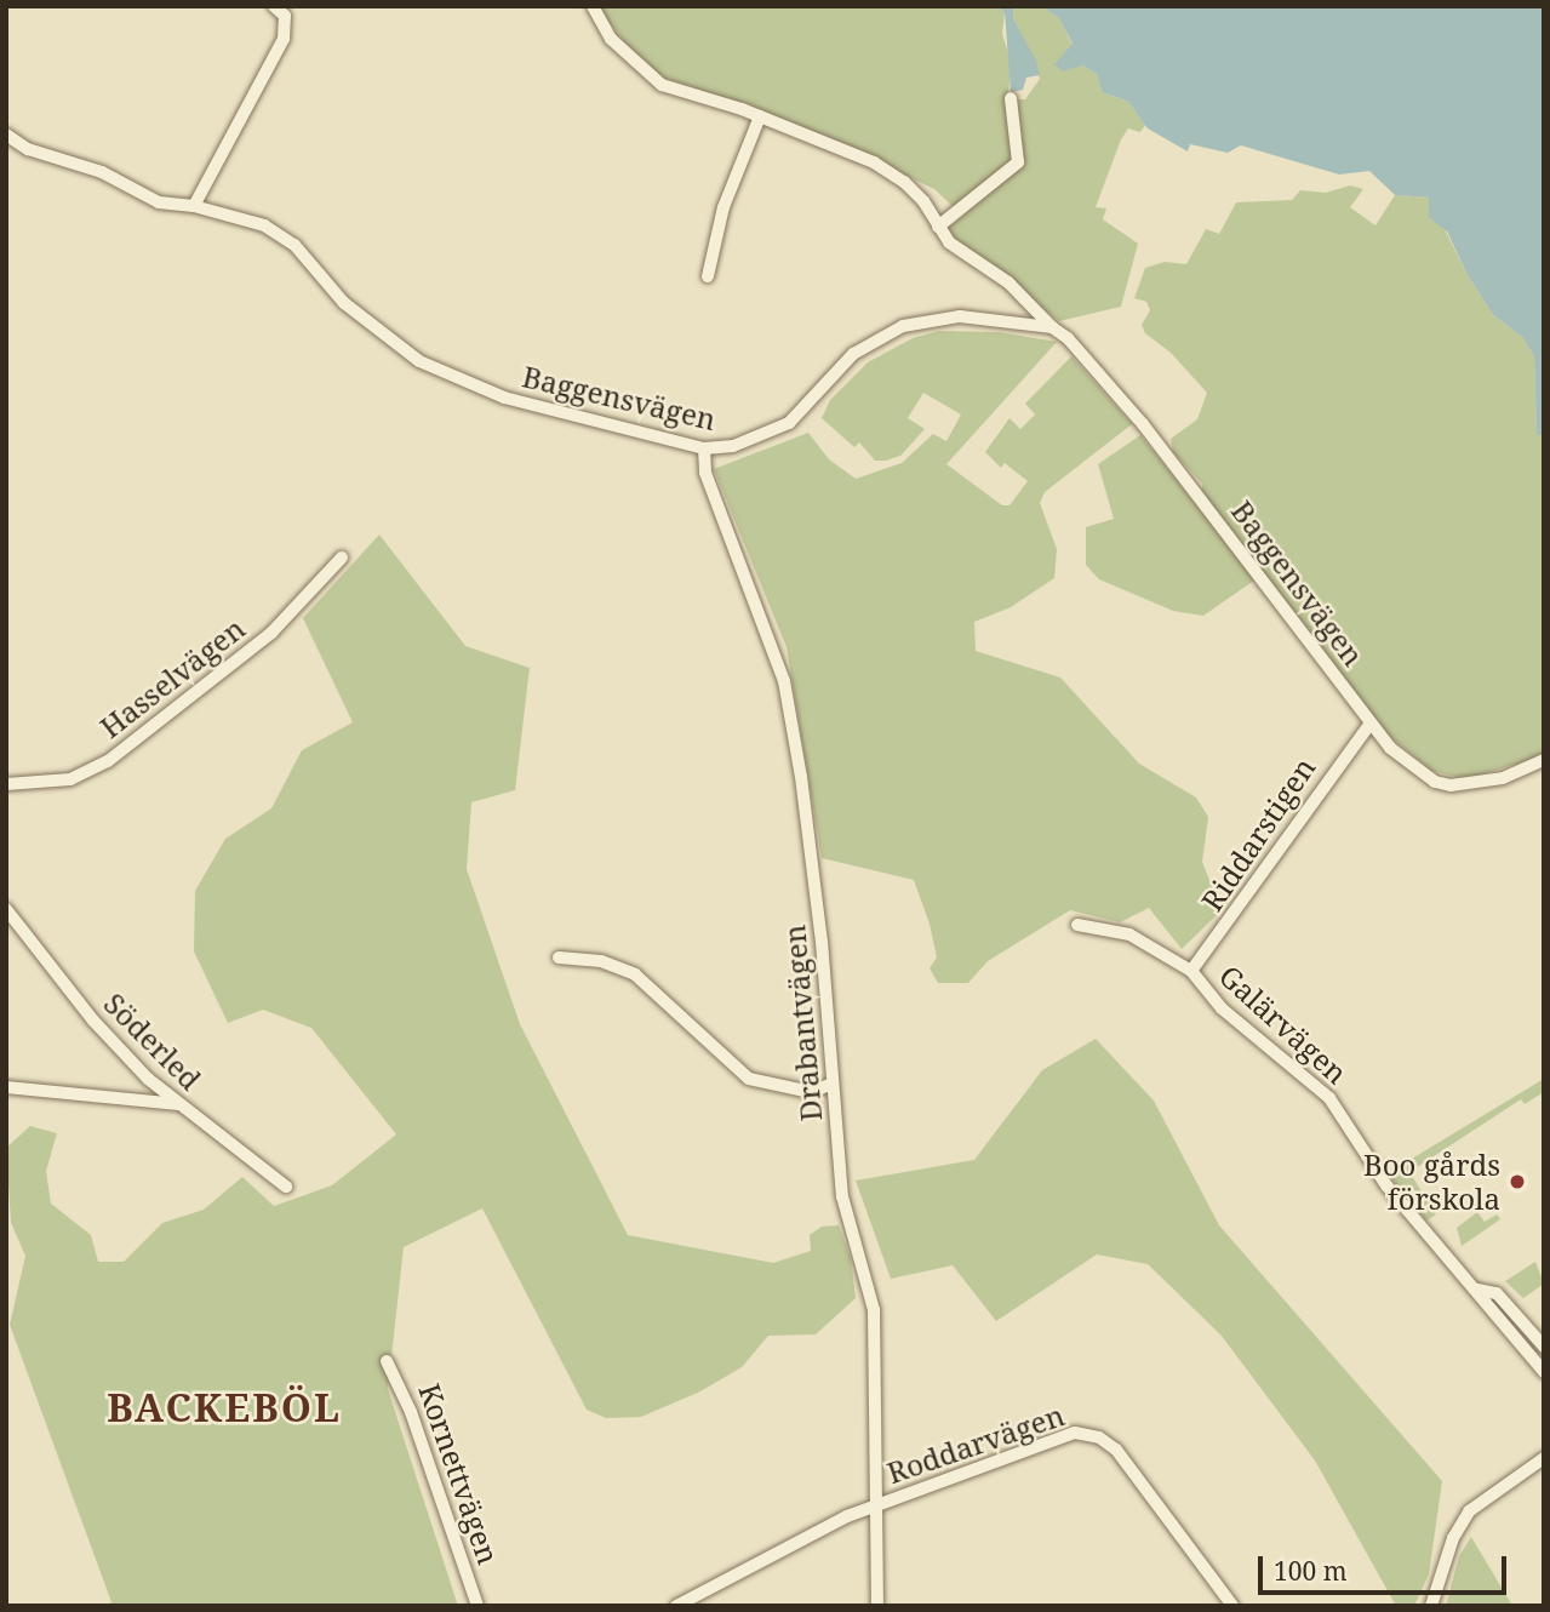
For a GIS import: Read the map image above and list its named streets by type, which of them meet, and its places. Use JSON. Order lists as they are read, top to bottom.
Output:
{
  "streets": {
    "street": [
      "Baggensvägen",
      "Hasselvägen",
      "Riddarstigen",
      "Drabantvägen",
      "Galärvägen",
      "Söderled",
      "Roddarvägen",
      "Kornettvägen"
    ]
  },
  "crossings": [
    ["Baggensvägen", "Riddarstigen"],
    ["Baggensvägen", "Drabantvägen"],
    ["Riddarstigen", "Galärvägen"],
    ["Drabantvägen", "Roddarvägen"]
  ],
  "districts": ["BACKEBÖL"],
  "places": ["Boo gårds förskola"],
  "scale_bar": "100 m"
}
